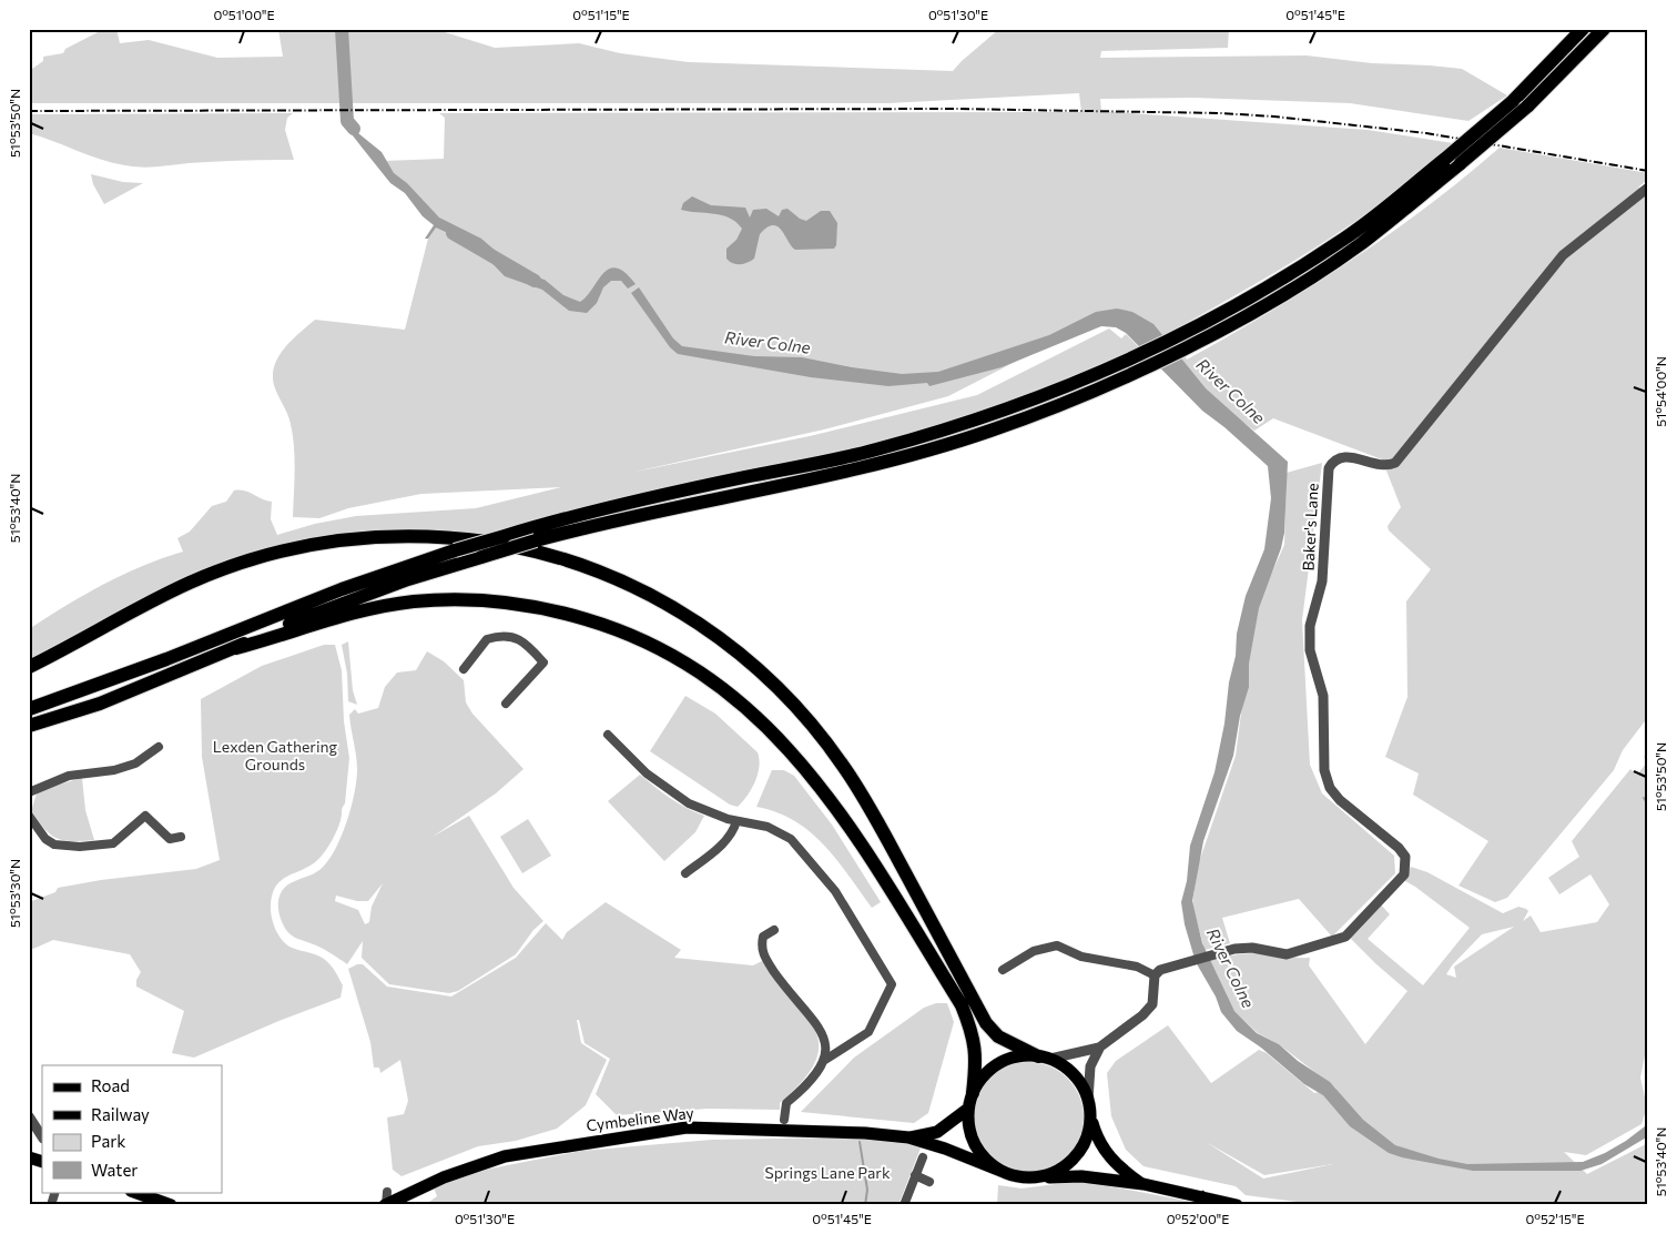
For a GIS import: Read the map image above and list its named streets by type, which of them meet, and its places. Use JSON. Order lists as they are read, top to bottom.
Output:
{
  "streets": {
    "main road": ["Cymbeline Way"],
    "street": ["Baker's Lane"]
  },
  "water": ["River Colne"],
  "parks": ["Lexden Gathering Grounds", "Springs Lane Park"],
  "legend": [
    "Road",
    "Railway",
    "Park",
    "Water"
  ],
  "coordinates": [
    "0°51'00\"E",
    "0°51'15\"E",
    "0°51'30\"E",
    "0°51'45\"E",
    "51°53'50\"N",
    "51°54'00\"N",
    "51°53'40\"N",
    "51°53'30\"N",
    "0°52'00\"E",
    "0°52'15\"E"
  ]
}
